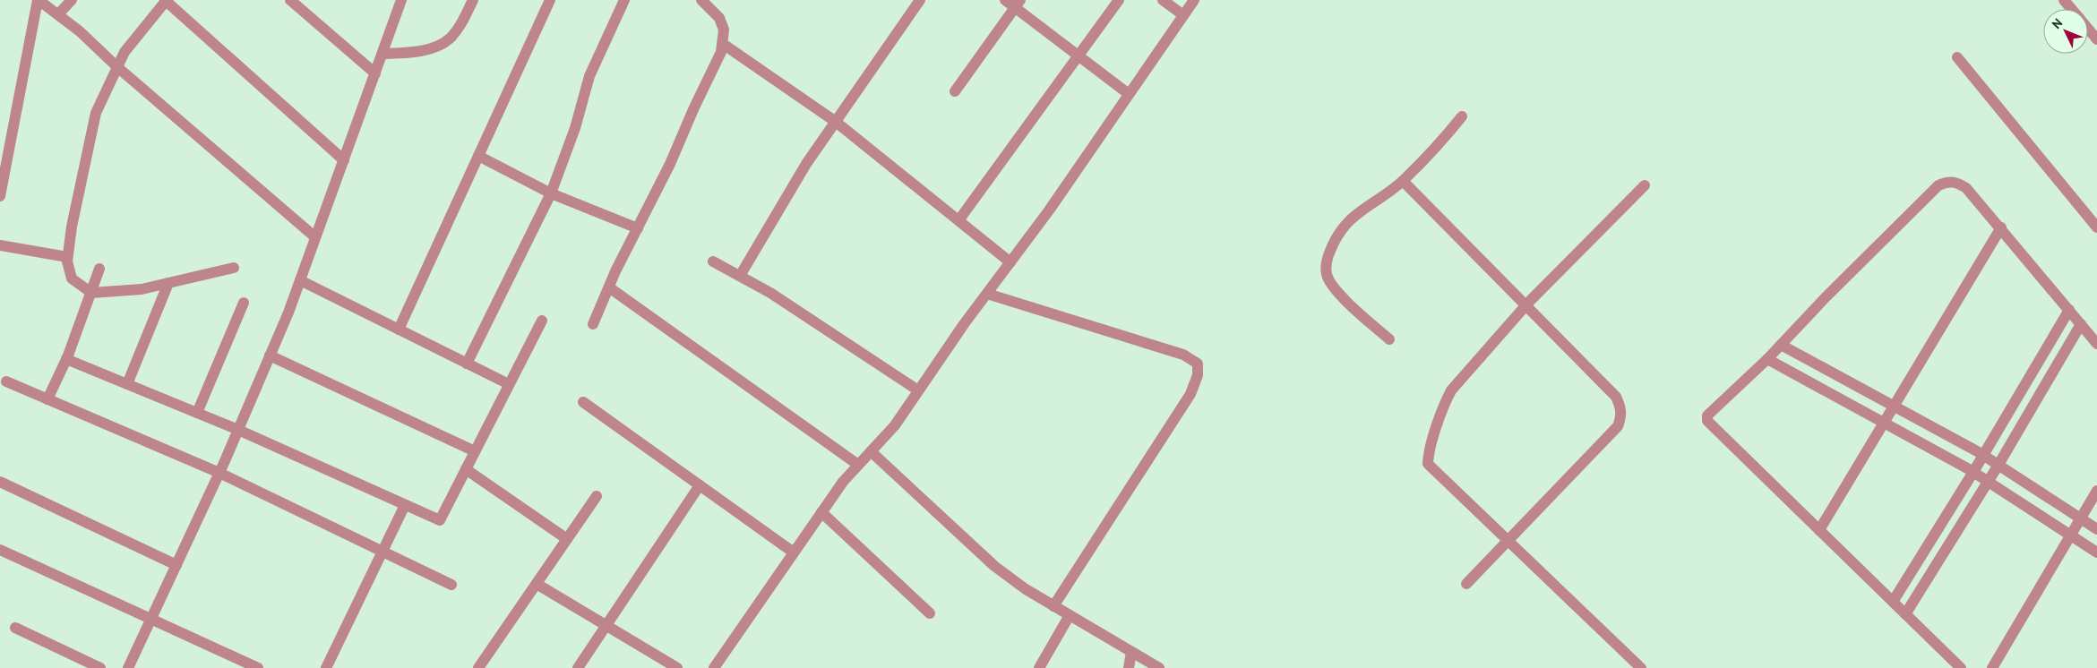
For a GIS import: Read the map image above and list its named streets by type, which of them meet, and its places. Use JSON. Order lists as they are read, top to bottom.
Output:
{
  "north": "top left"
}
